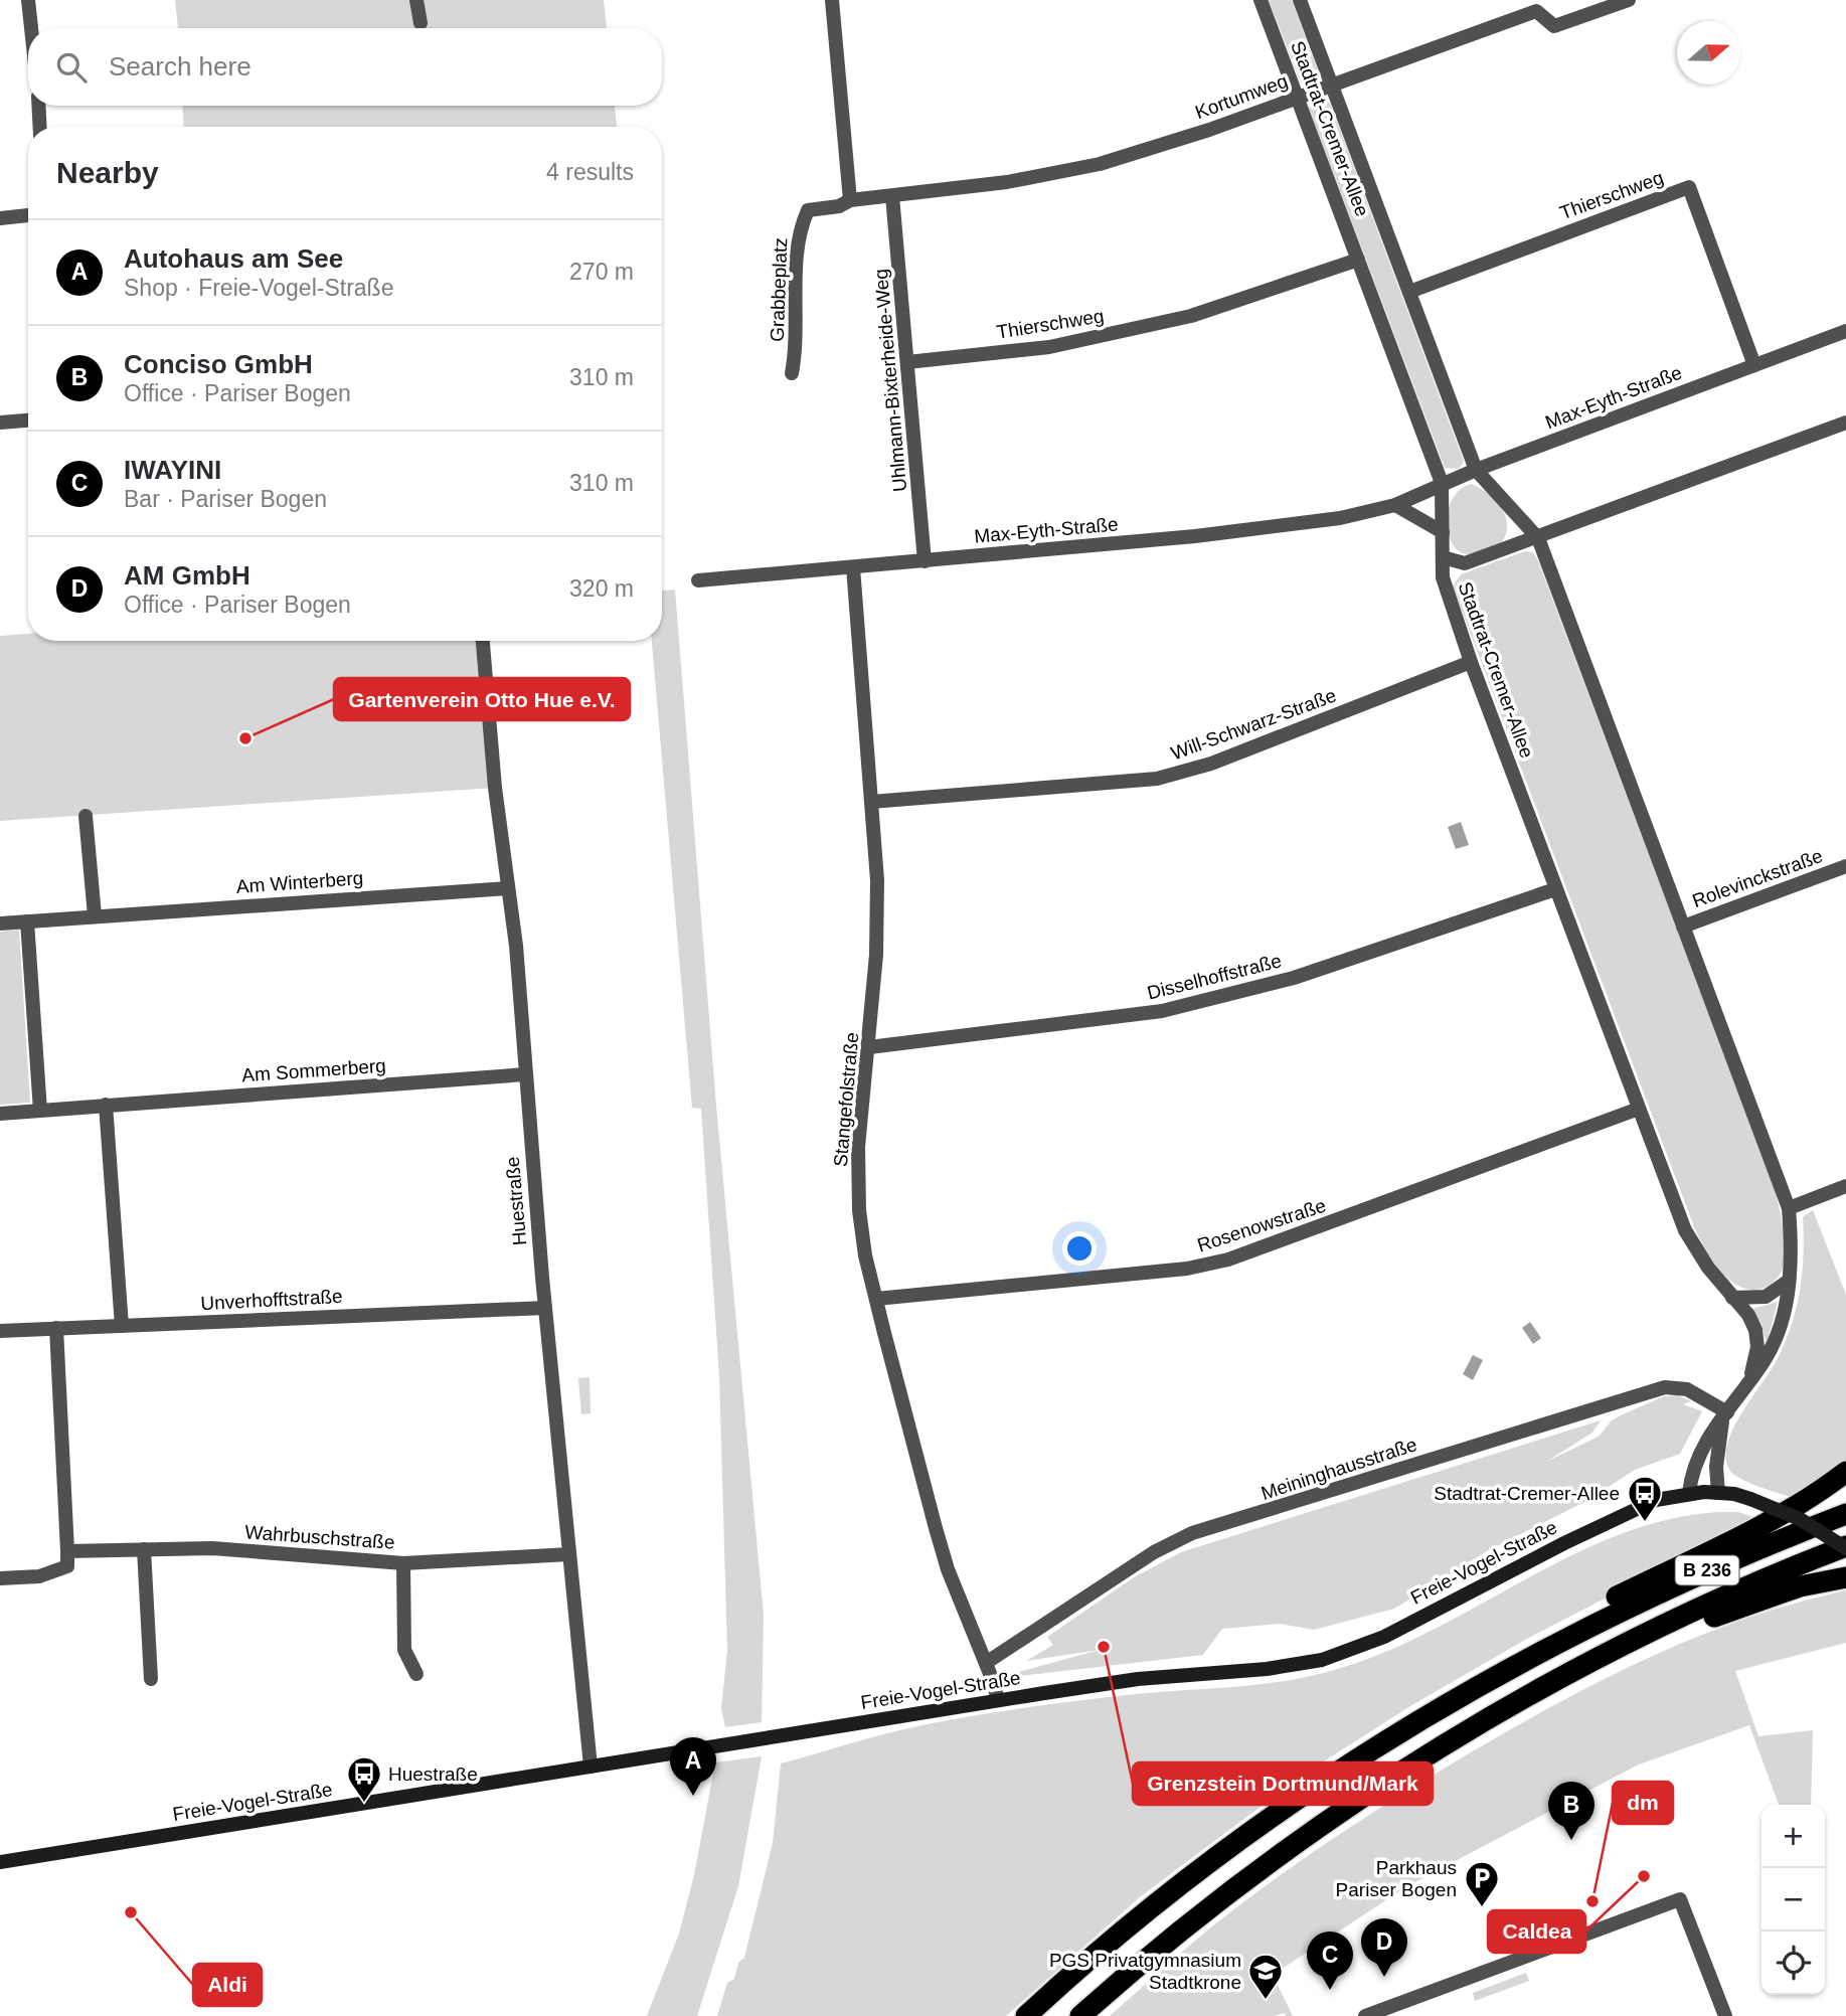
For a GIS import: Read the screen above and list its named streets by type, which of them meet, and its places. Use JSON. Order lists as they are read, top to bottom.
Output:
{
  "streets": {
    "highway": ["B 236"],
    "street": [
      "Kortumweg",
      "Stadtrat-Cremer-Allee",
      "Thierschweg",
      "Grabbeplatz",
      "Uhlmann-Bixterheide-Weg",
      "Max-Eyth-Straße",
      "Will-Schwarz-Straße",
      "Rolevinckstraße",
      "Am Winterberg",
      "Disselhoffstraße",
      "Am Sommerberg",
      "Stangefolstraße",
      "Huestraße",
      "Rosenowstraße",
      "Unverhofftstraße",
      "Meininghausstraße",
      "Wahrbuschstraße",
      "Freie-Vogel-Straße"
    ]
  },
  "crossings": [
    ["Kortumweg", "Stadtrat-Cremer-Allee"],
    ["Kortumweg", "Grabbeplatz"],
    ["Kortumweg", "Uhlmann-Bixterheide-Weg"],
    ["Stadtrat-Cremer-Allee", "Thierschweg"],
    ["Stadtrat-Cremer-Allee", "Max-Eyth-Straße"],
    ["Stadtrat-Cremer-Allee", "Will-Schwarz-Straße"],
    ["Stadtrat-Cremer-Allee", "Rolevinckstraße"],
    ["Stadtrat-Cremer-Allee", "Disselhoffstraße"],
    ["Stadtrat-Cremer-Allee", "Rosenowstraße"],
    ["Stadtrat-Cremer-Allee", "Meininghausstraße"],
    ["Stadtrat-Cremer-Allee", "Freie-Vogel-Straße"],
    ["Thierschweg", "Uhlmann-Bixterheide-Weg"],
    ["Thierschweg", "Max-Eyth-Straße"],
    ["Grabbeplatz", "Uhlmann-Bixterheide-Weg"],
    ["Uhlmann-Bixterheide-Weg", "Max-Eyth-Straße"],
    ["Max-Eyth-Straße", "Stangefolstraße"],
    ["Will-Schwarz-Straße", "Stangefolstraße"],
    ["Am Winterberg", "Huestraße"],
    ["Disselhoffstraße", "Stangefolstraße"],
    ["Am Sommerberg", "Huestraße"],
    ["Stangefolstraße", "Rosenowstraße"],
    ["Stangefolstraße", "Meininghausstraße"],
    ["Stangefolstraße", "Freie-Vogel-Straße"],
    ["Huestraße", "Unverhofftstraße"],
    ["Huestraße", "Wahrbuschstraße"],
    ["Huestraße", "Freie-Vogel-Straße"],
    ["Freie-Vogel-Straße", "B 236"]
  ],
  "places": {
    "other": [
      "Gartenverein Otto Hue e.V.",
      "Grenzstein Dortmund/Mark",
      "Caldea",
      "dm",
      "Aldi"
    ],
    "bus stop": ["Stadtrat-Cremer-Allee", "Huestraße"],
    "parking": ["Parkhaus Pariser Bogen"],
    "school or university": ["PGS Privatgymnasium Stadtkrone"]
  },
  "north": "right",
  "page": {
    "search": "Search here",
    "heading": ["Nearby", "4 results"],
    "list": [
      {
        "mark": "A",
        "name": "Autohaus am See",
        "note": "Shop · Freie-Vogel-Straße",
        "value": "270 m"
      },
      {
        "mark": "B",
        "name": "Conciso GmbH",
        "note": "Office · Pariser Bogen",
        "value": "310 m"
      },
      {
        "mark": "C",
        "name": "IWAYINI",
        "note": "Bar · Pariser Bogen",
        "value": "310 m"
      },
      {
        "mark": "D",
        "name": "AM GmbH",
        "note": "Office · Pariser Bogen",
        "value": "320 m"
      }
    ],
    "pins": [
      "A",
      "B",
      "D",
      "C"
    ],
    "map_buttons": ["+", "−"]
  }
}
